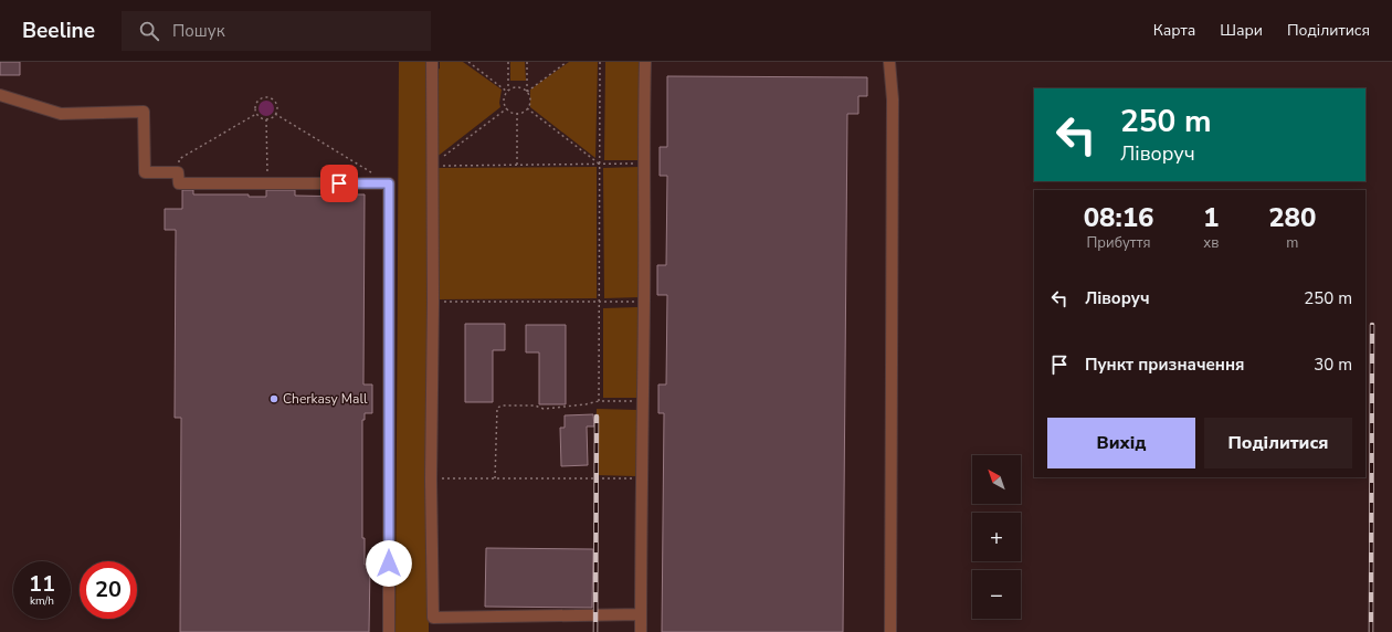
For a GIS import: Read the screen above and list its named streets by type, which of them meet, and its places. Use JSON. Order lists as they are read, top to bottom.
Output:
{
  "places": ["Cherkasy Mall"],
  "north": "top left",
  "page": {
    "header": "Beeline",
    "search": "Пошук",
    "nav": ["Карта", "Шари", "Поділитися"],
    "turn": ["250 m", "Ліворуч"],
    "eta": [
      "08:16",
      "Прибуття",
      "1",
      "хв",
      "280",
      "m"
    ],
    "list": [
      {
        "name": "Ліворуч",
        "value": "250 m"
      },
      {
        "name": "Пункт призначення",
        "value": "30 m"
      }
    ],
    "buttons": ["Вихід", "Поділитися"],
    "map_buttons": ["+", "−"],
    "speed": "11 km/h",
    "limit": "20"
  }
}
